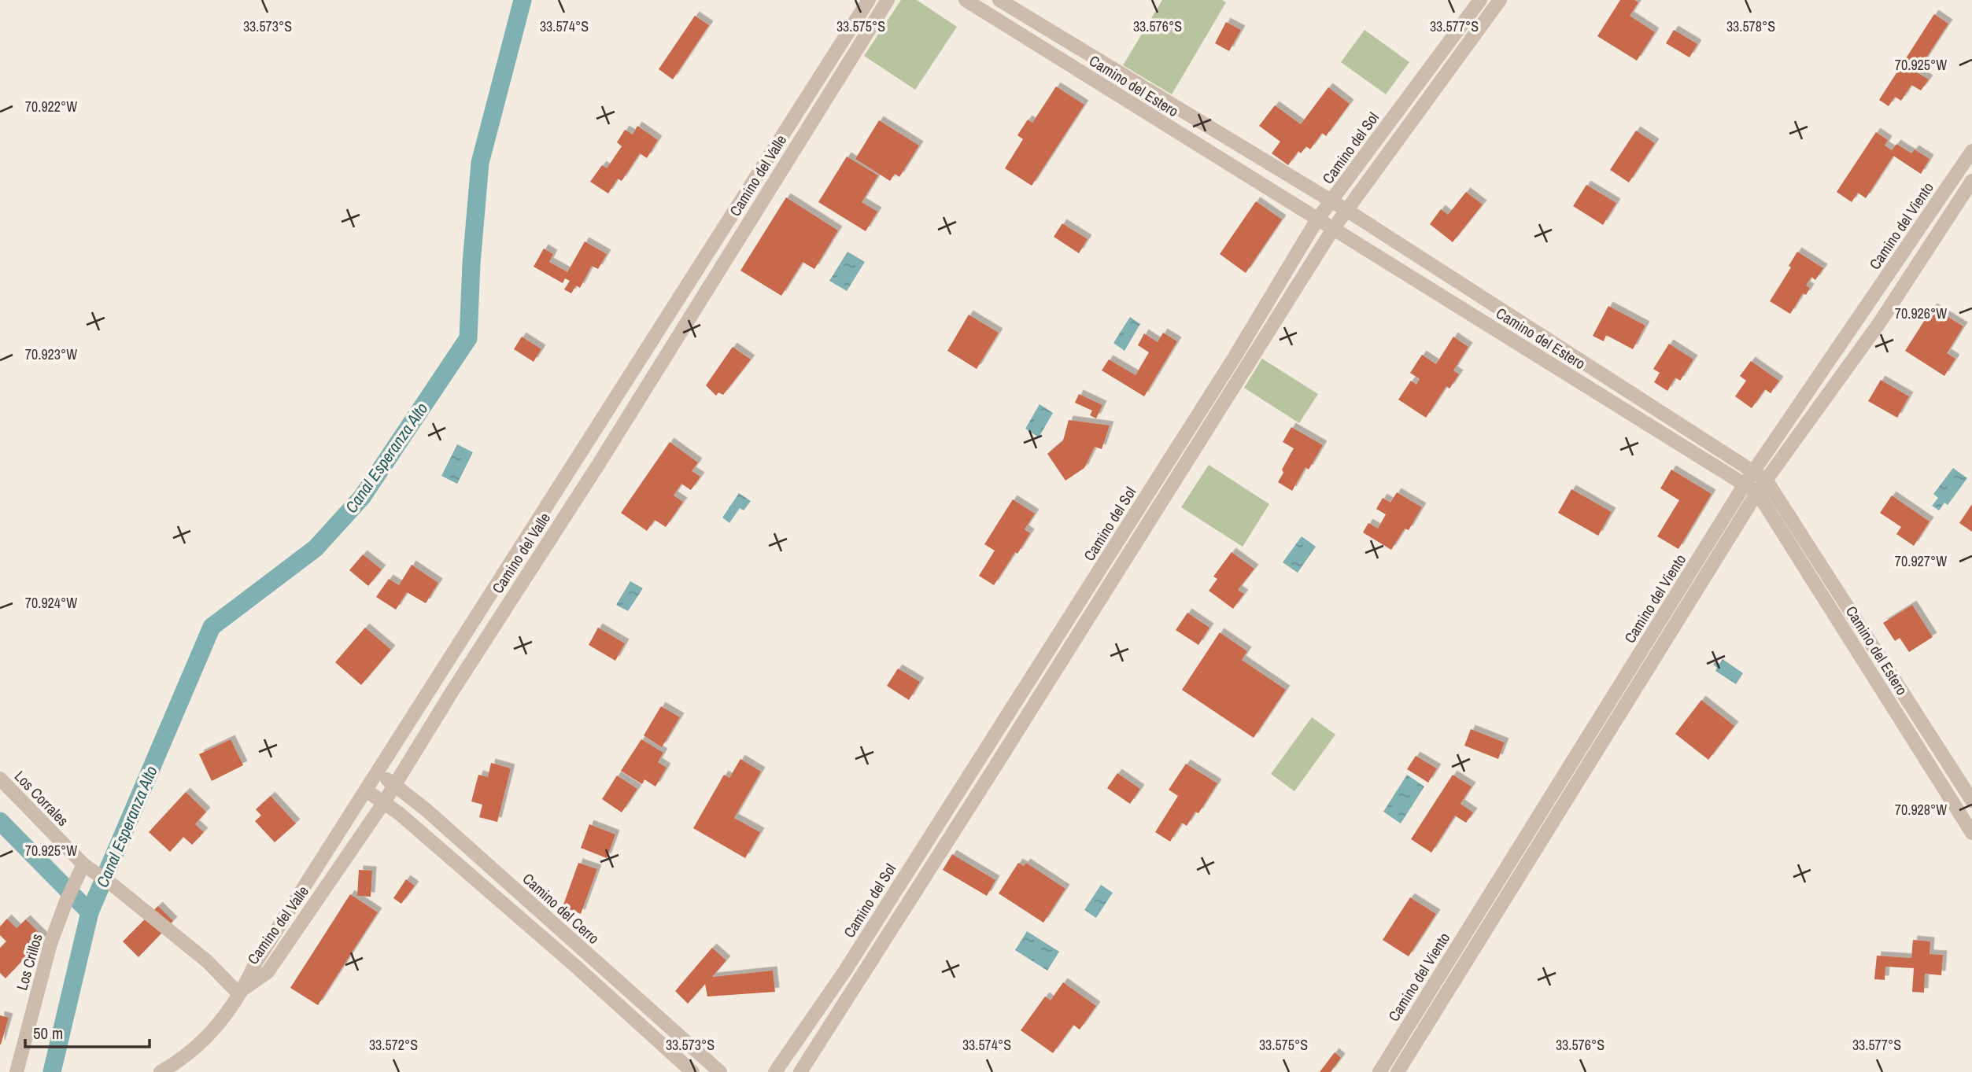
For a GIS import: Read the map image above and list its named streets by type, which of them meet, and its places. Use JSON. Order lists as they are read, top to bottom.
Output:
{
  "streets": {
    "street": [
      "Camino del Estero",
      "Camino del Sol",
      "Camino del Valle",
      "Camino del Viento",
      "Los Corrales",
      "Camino del Cerro",
      "Los Crillos"
    ]
  },
  "crossings": [
    ["Camino del Estero", "Camino del Sol"],
    ["Camino del Estero", "Camino del Viento"],
    ["Camino del Valle", "Los Corrales"],
    ["Camino del Valle", "Camino del Cerro"],
    ["Los Corrales", "Los Crillos"]
  ],
  "water": ["Canal Esperanza Alto"],
  "scale_bar": "50 m",
  "coordinates": [
    "33.578°S",
    "33.573°S",
    "33.574°S",
    "33.575°S",
    "33.576°S",
    "33.577°S",
    "70.925°W",
    "70.922°W",
    "70.926°W",
    "70.923°W",
    "70.927°W",
    "70.924°W",
    "70.928°W",
    "33.572°S"
  ]
}
